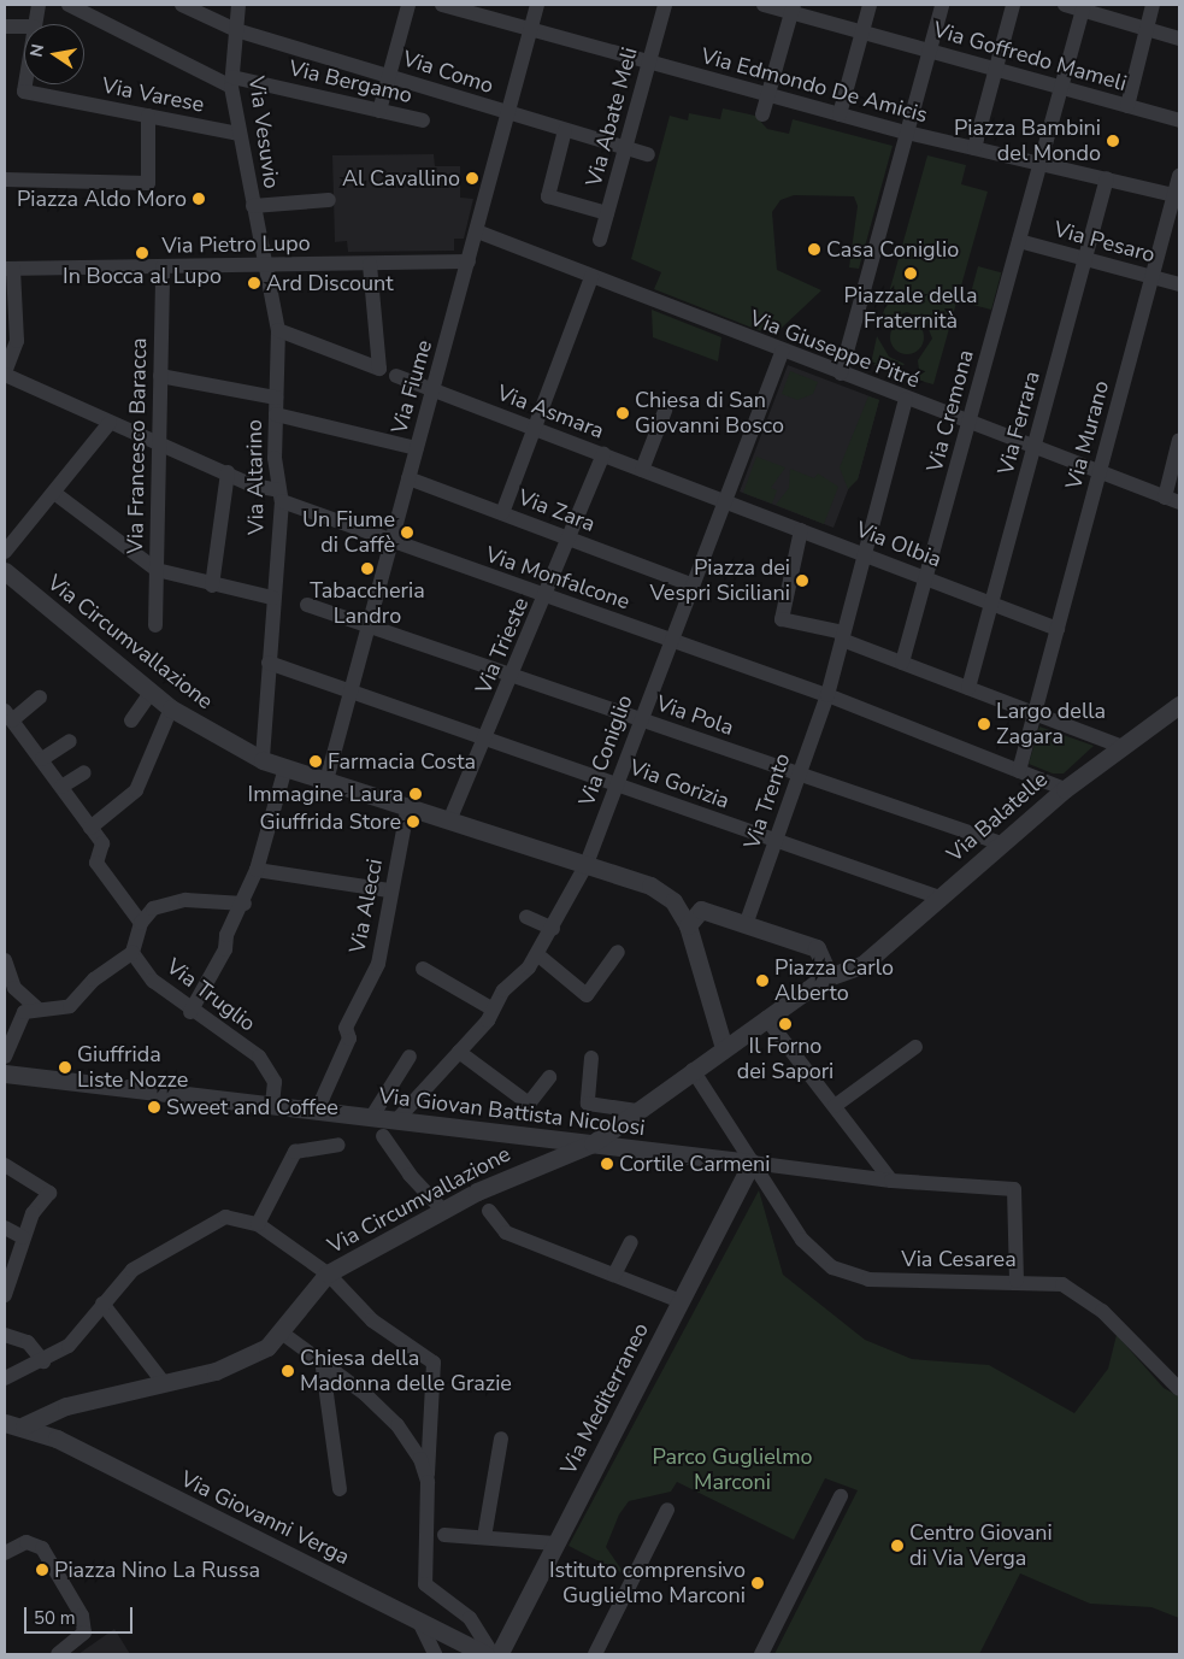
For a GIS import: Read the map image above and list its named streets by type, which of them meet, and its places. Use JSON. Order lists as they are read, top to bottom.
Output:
{
  "streets": {
    "street": [
      "Via Goffredo Mameli",
      "Via Como",
      "Via Bergamo",
      "Via Edmondo De Amicis",
      "Via Varese",
      "Via Abate Meli",
      "Via Vesuvio",
      "Via Pesaro",
      "Via Pietro Lupo",
      "Via Giuseppe Pitré",
      "Via Fiume",
      "Via Cremona",
      "Via Asmara",
      "Via Ferrara",
      "Via Murano",
      "Via Francesco Baracca",
      "Via Altarino",
      "Via Zara",
      "Via Olbia",
      "Via Monfalcone",
      "Via Circumvallazione",
      "Via Trieste",
      "Via Pola",
      "Via Coniglio",
      "Via Gorizia",
      "Via Trento",
      "Via Balatelle",
      "Via Alecci",
      "Via Truglio",
      "Via Giovan Battista Nicolosi",
      "Via Cesarea",
      "Via Mediterraneo",
      "Via Giovanni Verga"
    ]
  },
  "crossings": [
    ["Via Goffredo Mameli", "Via Cremona"],
    ["Via Como", "Via Abate Meli"],
    ["Via Como", "Via Vesuvio"],
    ["Via Como", "Via Fiume"],
    ["Via Bergamo", "Via Vesuvio"],
    ["Via Edmondo De Amicis", "Via Abate Meli"],
    ["Via Edmondo De Amicis", "Via Fiume"],
    ["Via Edmondo De Amicis", "Via Cremona"],
    ["Via Edmondo De Amicis", "Via Ferrara"],
    ["Via Edmondo De Amicis", "Via Murano"],
    ["Via Varese", "Via Vesuvio"],
    ["Via Vesuvio", "Via Pietro Lupo"],
    ["Via Vesuvio", "Via Altarino"],
    ["Via Pesaro", "Via Cremona"],
    ["Via Pesaro", "Via Ferrara"],
    ["Via Pesaro", "Via Murano"],
    ["Via Pietro Lupo", "Via Fiume"],
    ["Via Pietro Lupo", "Via Francesco Baracca"],
    ["Via Pietro Lupo", "Via Altarino"],
    ["Via Giuseppe Pitré", "Via Fiume"],
    ["Via Giuseppe Pitré", "Via Cremona"],
    ["Via Giuseppe Pitré", "Via Ferrara"],
    ["Via Giuseppe Pitré", "Via Murano"],
    ["Via Giuseppe Pitré", "Via Coniglio"],
    ["Via Giuseppe Pitré", "Via Trento"],
    ["Via Fiume", "Via Asmara"],
    ["Via Fiume", "Via Zara"],
    ["Via Fiume", "Via Monfalcone"],
    ["Via Fiume", "Via Circumvallazione"],
    ["Via Fiume", "Via Pola"],
    ["Via Fiume", "Via Gorizia"],
    ["Via Cremona", "Via Olbia"],
    ["Via Asmara", "Via Olbia"],
    ["Via Asmara", "Via Trieste"],
    ["Via Asmara", "Via Coniglio"],
    ["Via Ferrara", "Via Olbia"],
    ["Via Murano", "Via Olbia"],
    ["Via Murano", "Via Monfalcone"],
    ["Via Francesco Baracca", "Via Monfalcone"],
    ["Via Altarino", "Via Monfalcone"],
    ["Via Altarino", "Via Circumvallazione"],
    ["Via Altarino", "Via Gorizia"],
    ["Via Zara", "Via Trieste"],
    ["Via Zara", "Via Coniglio"],
    ["Via Olbia", "Via Coniglio"],
    ["Via Olbia", "Via Trento"],
    ["Via Monfalcone", "Via Trieste"],
    ["Via Monfalcone", "Via Coniglio"],
    ["Via Monfalcone", "Via Trento"],
    ["Via Monfalcone", "Via Balatelle"],
    ["Via Circumvallazione", "Via Trieste"],
    ["Via Circumvallazione", "Via Coniglio"],
    ["Via Circumvallazione", "Via Balatelle"],
    ["Via Circumvallazione", "Via Alecci"],
    ["Via Circumvallazione", "Via Giovan Battista Nicolosi"],
    ["Via Circumvallazione", "Via Cesarea"],
    ["Via Circumvallazione", "Via Giovanni Verga"],
    ["Via Trieste", "Via Pola"],
    ["Via Trieste", "Via Gorizia"],
    ["Via Pola", "Via Coniglio"],
    ["Via Pola", "Via Trento"],
    ["Via Pola", "Via Balatelle"],
    ["Via Coniglio", "Via Gorizia"],
    ["Via Coniglio", "Via Giovan Battista Nicolosi"],
    ["Via Gorizia", "Via Trento"],
    ["Via Gorizia", "Via Balatelle"],
    ["Via Alecci", "Via Giovan Battista Nicolosi"],
    ["Via Truglio", "Via Giovan Battista Nicolosi"],
    ["Via Giovan Battista Nicolosi", "Via Cesarea"],
    ["Via Giovan Battista Nicolosi", "Via Mediterraneo"],
    ["Via Cesarea", "Via Mediterraneo"],
    ["Via Mediterraneo", "Via Giovanni Verga"]
  ],
  "parks": ["Parco Guglielmo Marconi"],
  "places": [
    "Piazza Bambini del Mondo",
    "Al Cavallino",
    "Piazza Aldo Moro",
    "Casa Coniglio",
    "In Bocca al Lupo",
    "Piazzale della Fraternità",
    "Ard Discount",
    "Chiesa di San Giovanni Bosco",
    "Un Fiume di Caffè",
    "Tabaccheria Landro",
    "Piazza dei Vespri Siciliani",
    "Largo della Zagara",
    "Farmacia Costa",
    "Immagine Laura",
    "Giuffrida Store",
    "Piazza Carlo Alberto",
    "Il Forno dei Sapori",
    "Giuffrida Liste Nozze",
    "Sweet and Coffee",
    "Cortile Carmeni",
    "Chiesa della Madonna delle Grazie",
    "Centro Giovani di Via Verga",
    "Piazza Nino La Russa",
    "Istituto comprensivo Guglielmo Marconi"
  ],
  "scale_bar": "50 m",
  "north": "left"
}
